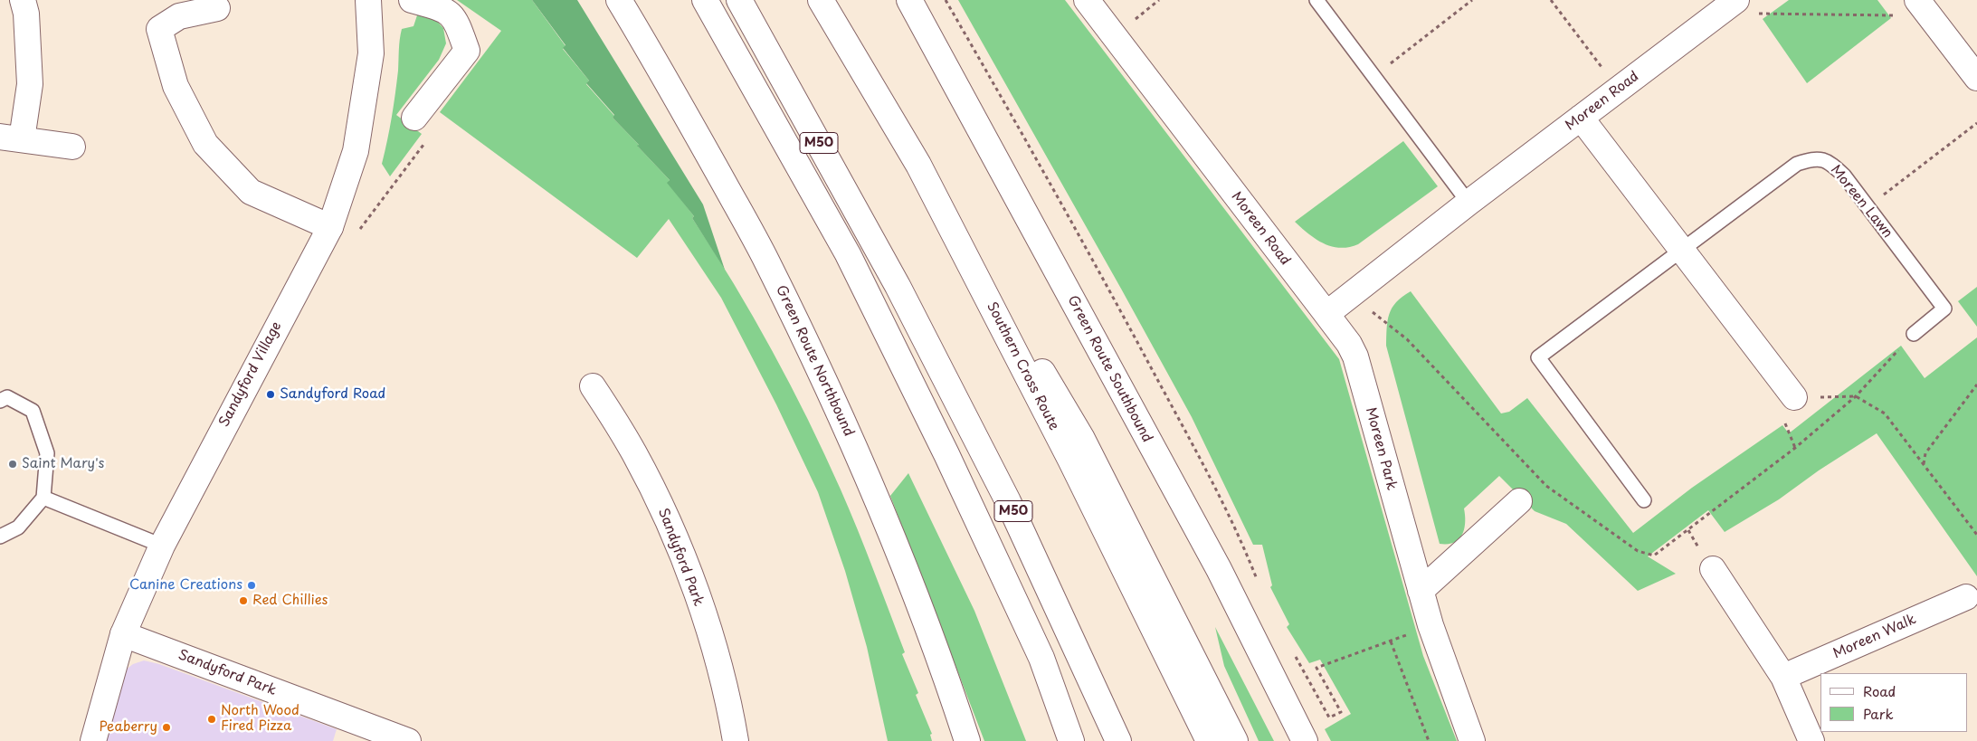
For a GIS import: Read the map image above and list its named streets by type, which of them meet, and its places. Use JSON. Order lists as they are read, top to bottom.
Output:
{
  "streets": {
    "main road": [
      "Moreen Road",
      "M50",
      "Green Route Northbound",
      "Southern Cross Route",
      "Green Route Southbound",
      "Sandyford Village",
      "Moreen Park",
      "Sandyford Park",
      "Moreen Walk"
    ],
    "lane": ["Moreen Lawn"]
  },
  "crossings": [
    ["Moreen Road", "Moreen Park"],
    ["Sandyford Village", "Sandyford Park"]
  ],
  "places": [
    "Sandyford Road",
    "Saint Mary's",
    "Canine Creations",
    "Red Chillies",
    "North Wood Fired Pizza",
    "Peaberry"
  ],
  "legend": ["Road", "Park"]
}
